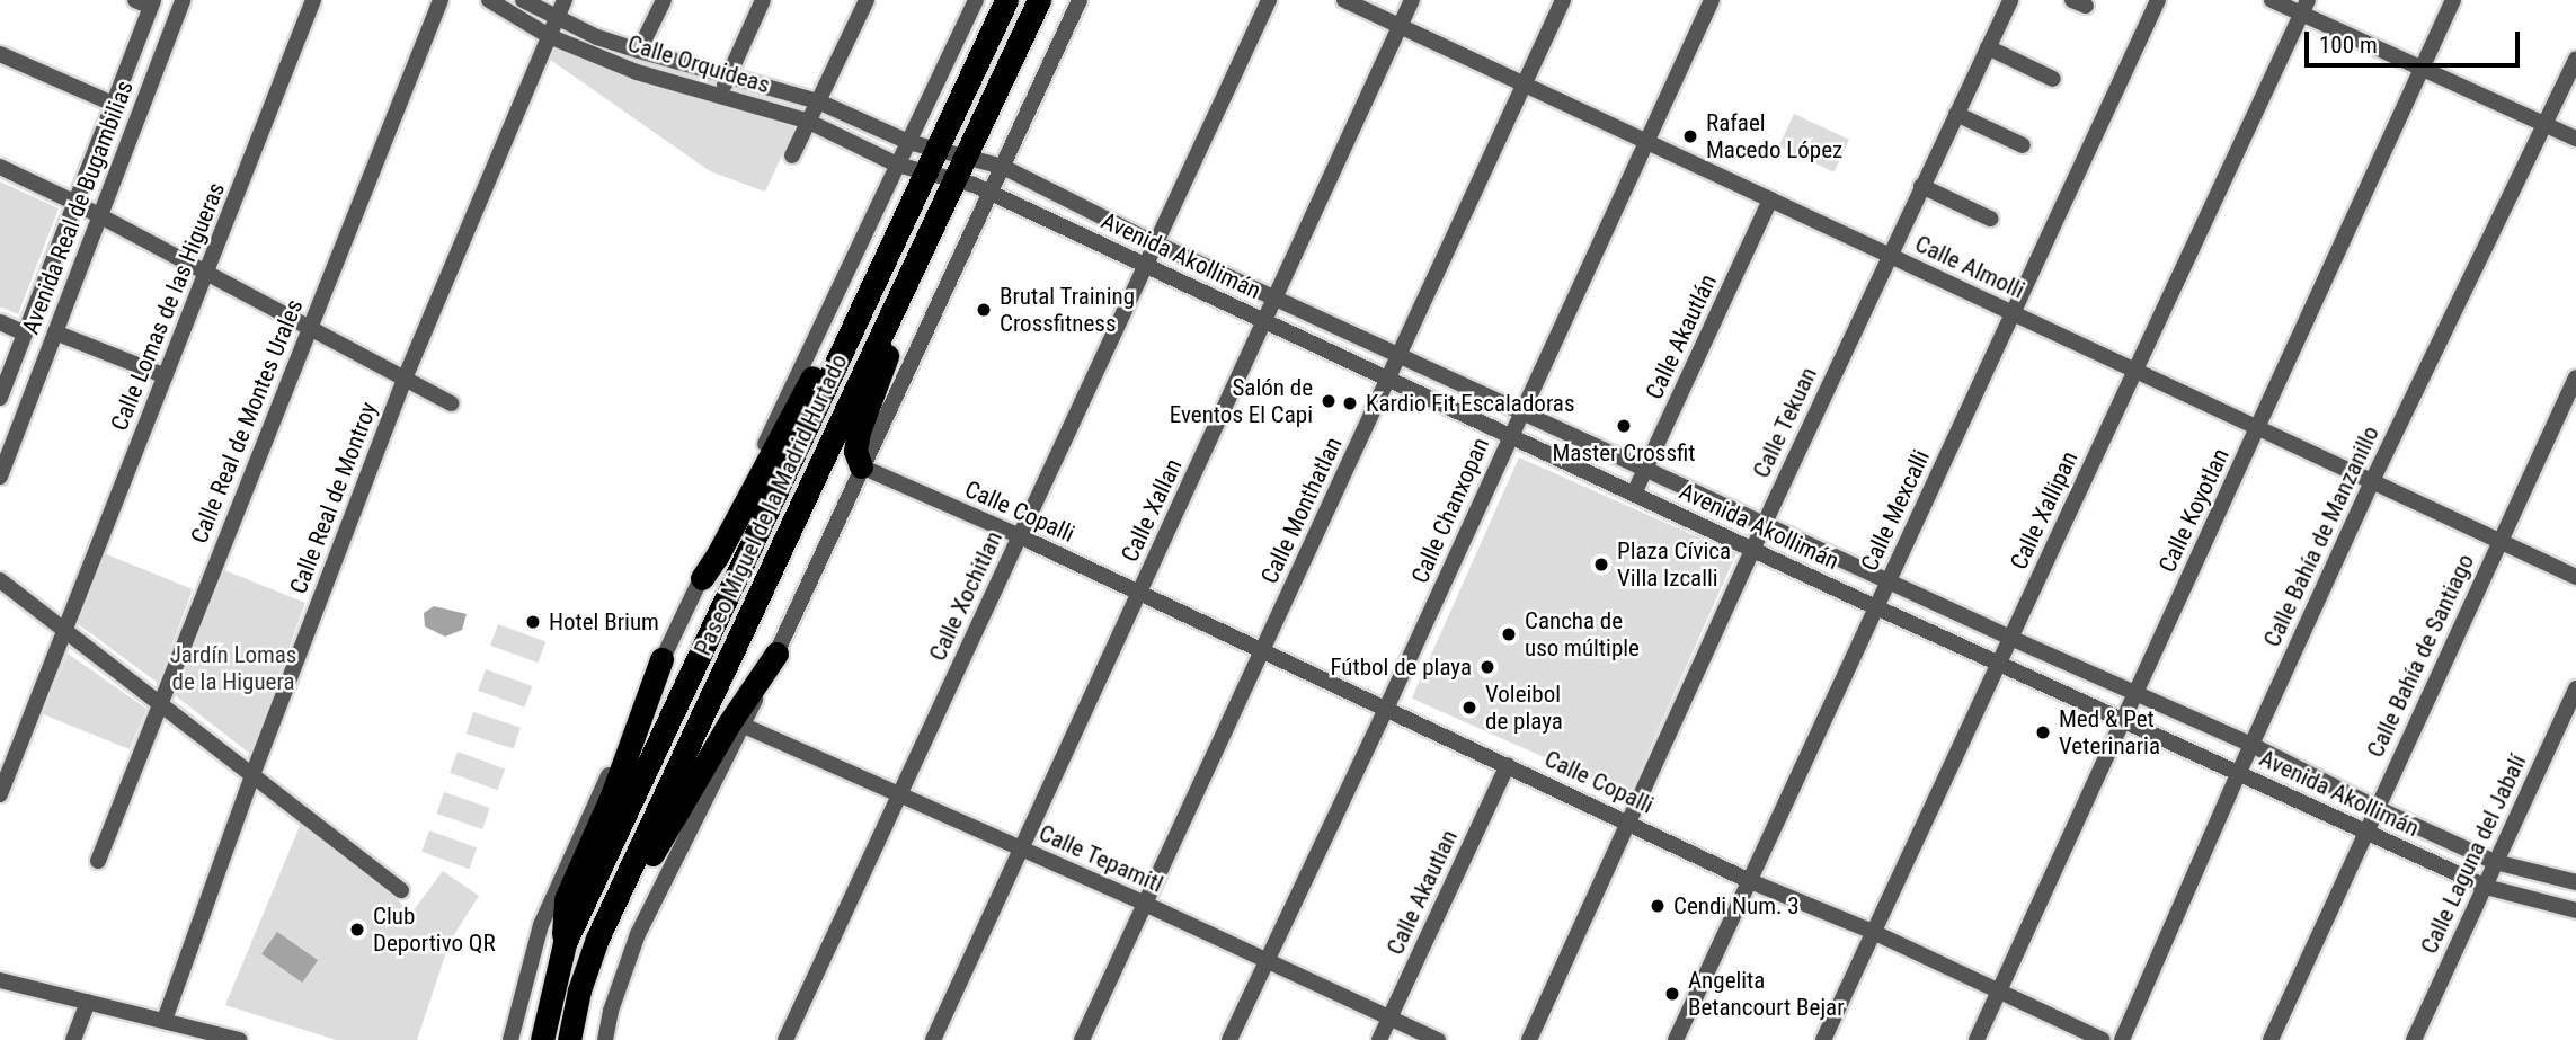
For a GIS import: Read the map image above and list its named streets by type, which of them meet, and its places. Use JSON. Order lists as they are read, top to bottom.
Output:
{
  "streets": {
    "highway": ["Paseo Miguel de la Madrid Hurtado"],
    "street": [
      "Calle Orquideas",
      "Avenida Real de Bugambilias",
      "Avenida Akollimán",
      "Calle Almolli",
      "Calle Lomas de las Higueras",
      "Calle Akautlán",
      "Calle Real de Montes Urales",
      "Calle Tekuan",
      "Calle Real de Montroy",
      "Calle Xallan",
      "Calle Monthatlan",
      "Calle Chanxopan",
      "Calle Mexcalli",
      "Calle Xallipan",
      "Calle Koyotlan",
      "Calle Copalli",
      "Calle Bahía de Manzanillo",
      "Calle Xochitlan",
      "Calle Bahía de Santiago",
      "Calle Laguna del Jabalí",
      "Calle Tepamitl",
      "Calle Akautlan"
    ]
  },
  "crossings": [
    ["Calle Orquideas", "Avenida Akollimán"],
    ["Calle Orquideas", "Calle Real de Montroy"],
    ["Calle Orquideas", "Paseo Miguel de la Madrid Hurtado"],
    ["Avenida Akollimán", "Calle Akautlán"],
    ["Avenida Akollimán", "Calle Tekuan"],
    ["Avenida Akollimán", "Paseo Miguel de la Madrid Hurtado"],
    ["Avenida Akollimán", "Calle Xallan"],
    ["Avenida Akollimán", "Calle Monthatlan"],
    ["Avenida Akollimán", "Calle Chanxopan"],
    ["Avenida Akollimán", "Calle Mexcalli"],
    ["Avenida Akollimán", "Calle Xallipan"],
    ["Avenida Akollimán", "Calle Koyotlan"],
    ["Avenida Akollimán", "Calle Bahía de Manzanillo"],
    ["Avenida Akollimán", "Calle Xochitlan"],
    ["Avenida Akollimán", "Calle Bahía de Santiago"],
    ["Avenida Akollimán", "Calle Laguna del Jabalí"],
    ["Calle Almolli", "Calle Akautlán"],
    ["Calle Almolli", "Calle Tekuan"],
    ["Calle Almolli", "Calle Xallan"],
    ["Calle Almolli", "Calle Monthatlan"],
    ["Calle Almolli", "Calle Chanxopan"],
    ["Calle Almolli", "Calle Mexcalli"],
    ["Calle Almolli", "Calle Xallipan"],
    ["Calle Almolli", "Calle Koyotlan"],
    ["Calle Almolli", "Calle Bahía de Manzanillo"],
    ["Calle Almolli", "Calle Bahía de Santiago"],
    ["Calle Tekuan", "Calle Copalli"],
    ["Calle Xallan", "Calle Copalli"],
    ["Calle Xallan", "Calle Tepamitl"],
    ["Calle Monthatlan", "Calle Copalli"],
    ["Calle Monthatlan", "Calle Tepamitl"],
    ["Calle Chanxopan", "Calle Copalli"],
    ["Calle Chanxopan", "Calle Tepamitl"],
    ["Calle Mexcalli", "Calle Copalli"],
    ["Calle Xallipan", "Calle Copalli"],
    ["Calle Koyotlan", "Calle Copalli"],
    ["Calle Copalli", "Calle Xochitlan"],
    ["Calle Copalli", "Calle Akautlan"],
    ["Calle Xochitlan", "Calle Tepamitl"],
    ["Calle Tepamitl", "Calle Akautlan"]
  ],
  "parks": ["Jardín Lomas de la Higuera"],
  "places": [
    "Rafael Macedo López",
    "Brutal Training Crossfitness",
    "Salón de Eventos El Capi",
    "Kardio Fit Escaladoras",
    "Master Crossfit",
    "Plaza Cívica Villa Izcalli",
    "Hotel Brium",
    "Cancha de uso múltiple",
    "Fútbol de playa",
    "Voleibol de playa",
    "Med & Pet Veterinaria",
    "Cendi Num. 3",
    "Club Deportivo QR",
    "Angelita Betancourt Bejar"
  ],
  "scale_bar": "100 m"
}
